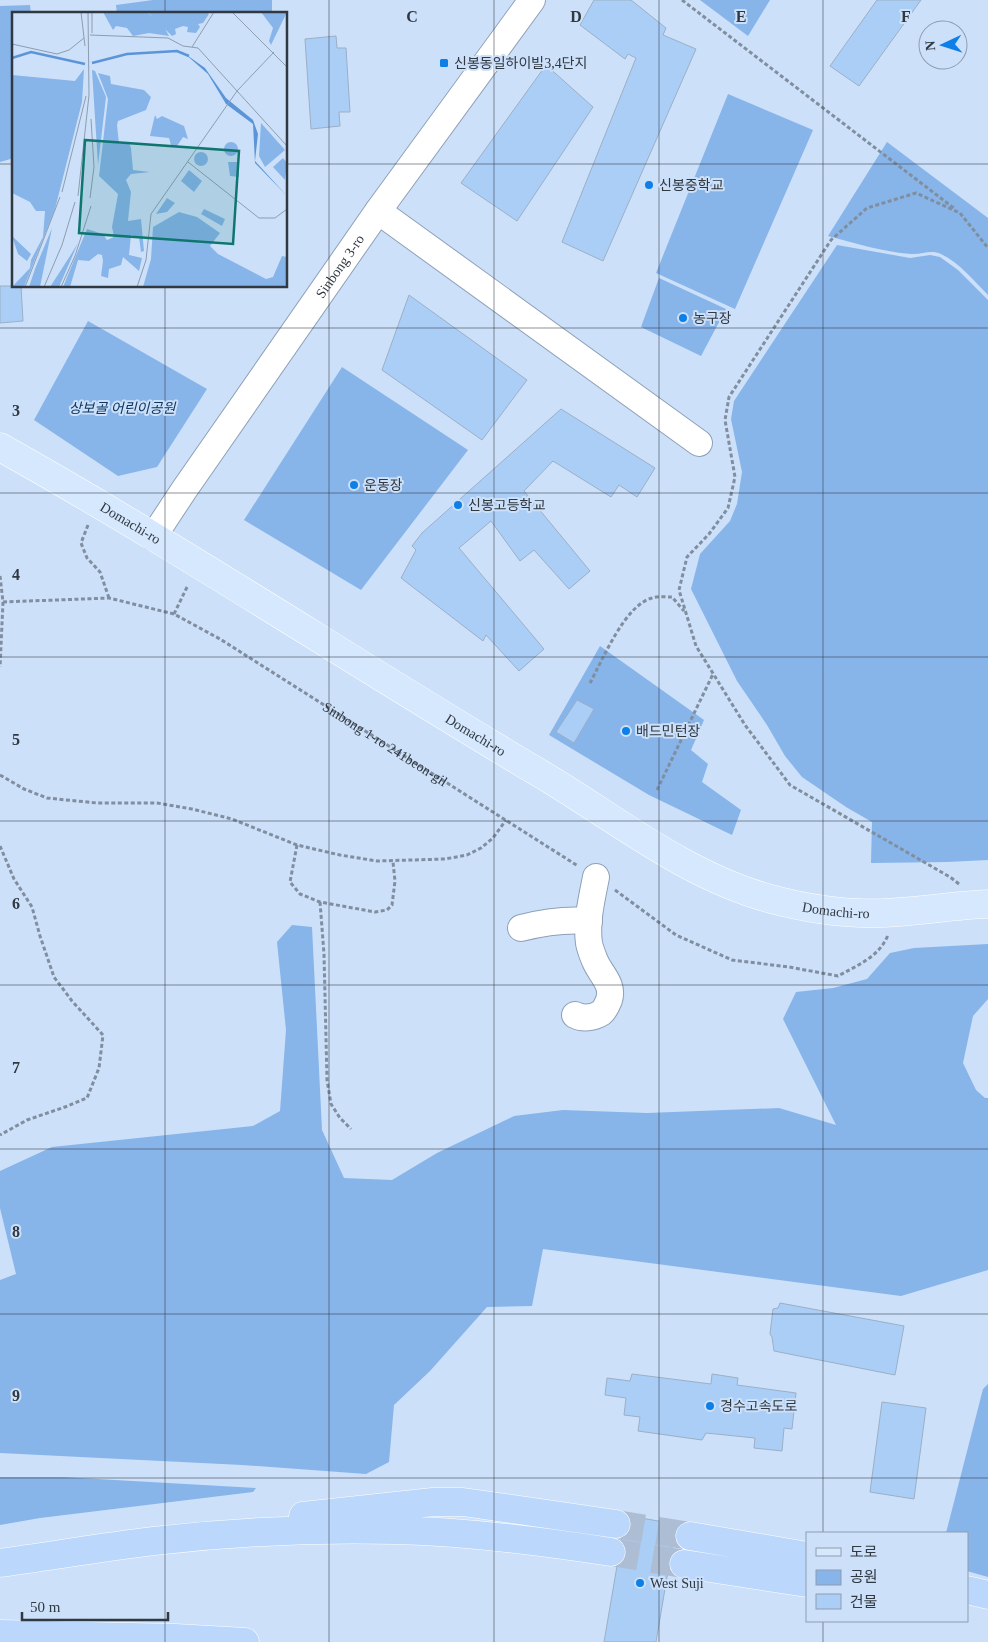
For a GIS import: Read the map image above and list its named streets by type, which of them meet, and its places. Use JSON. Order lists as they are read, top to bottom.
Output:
{
  "streets": {
    "main road": ["Domachi-ro"],
    "street": ["Sinbong 3-ro"],
    "path": ["Sinbong 1-ro 241beon-gil"]
  },
  "crossings": [
    ["Sinbong 3-ro", "Domachi-ro"],
    ["Domachi-ro", "Sinbong 1-ro 241beon-gil"]
  ],
  "parks": ["상보골 어린이공원"],
  "places": {
    "transit": ["신봉동일하이빌3,4단지"],
    "other": [
      "신봉중학교",
      "농구장",
      "운동장",
      "신봉고등학교",
      "배드민턴장",
      "경수고속도로",
      "West Suji"
    ]
  },
  "legend": ["도로", "공원", "건물"],
  "scale_bar": "50 m",
  "north": "left",
  "grid": {
    "columns": [
      "C",
      "D",
      "E",
      "F"
    ],
    "rows": [
      "3",
      "4",
      "5",
      "6",
      "7",
      "8",
      "9"
    ]
  }
}
